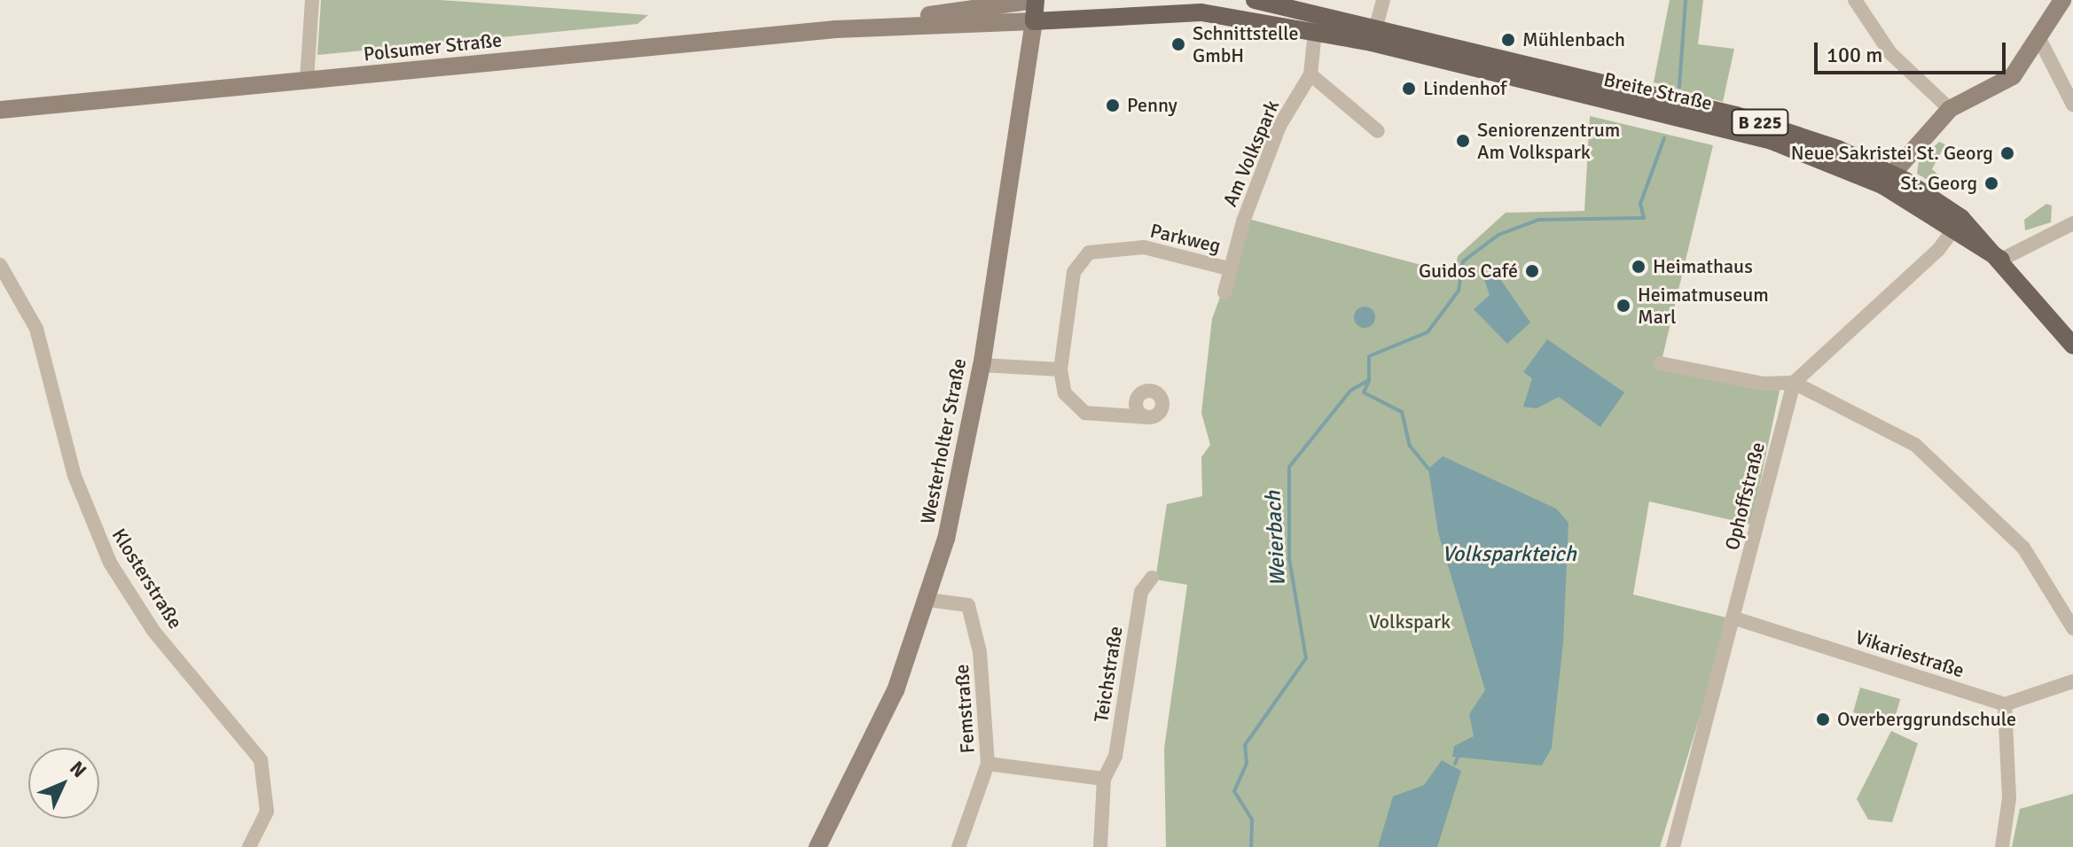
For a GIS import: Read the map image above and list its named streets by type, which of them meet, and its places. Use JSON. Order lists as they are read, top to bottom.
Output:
{
  "streets": {
    "main road": [
      "Polsumer Straße",
      "Breite Straße",
      "B 225",
      "Westerholter Straße"
    ],
    "street": [
      "Am Volkspark",
      "Parkweg",
      "Ophoffstraße",
      "Klosterstraße",
      "Vikariestraße",
      "Teichstraße",
      "Femstraße"
    ]
  },
  "crossings": [
    ["Polsumer Straße", "Breite Straße"],
    ["Polsumer Straße", "Westerholter Straße"],
    ["Breite Straße", "B 225"],
    ["Breite Straße", "Am Volkspark"],
    ["Breite Straße", "Westerholter Straße"],
    ["Am Volkspark", "Parkweg"],
    ["Westerholter Straße", "Femstraße"],
    ["Ophoffstraße", "Vikariestraße"]
  ],
  "water": ["Weierbach", "Volksparkteich"],
  "parks": ["Volkspark"],
  "places": [
    "Mühlenbach",
    "Schnittstelle GmbH",
    "Lindenhof",
    "Penny",
    "Seniorenzentrum Am Volkspark",
    "Neue Sakristei St. Georg",
    "St. Georg",
    "Heimathaus",
    "Guidos Café",
    "Heimatmuseum Marl",
    "Overberggrundschule"
  ],
  "scale_bar": "100 m",
  "north": "top right"
}
